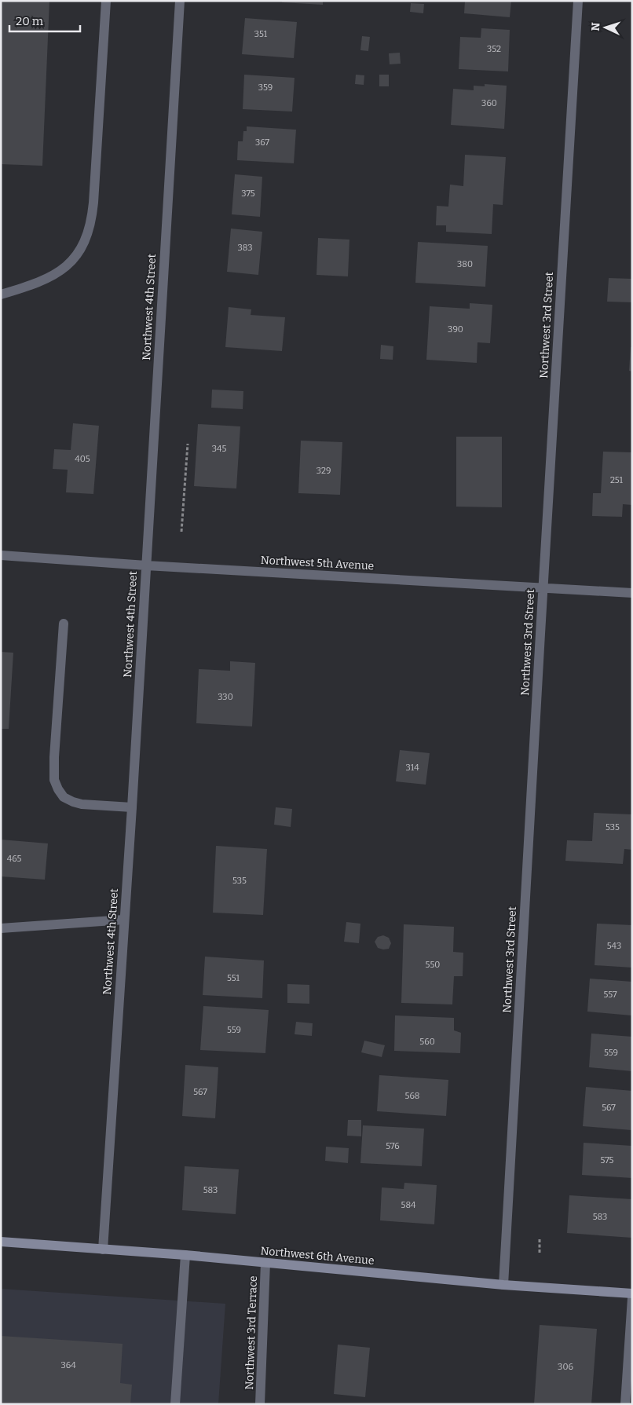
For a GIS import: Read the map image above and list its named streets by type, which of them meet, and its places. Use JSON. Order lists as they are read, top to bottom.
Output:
{
  "streets": {
    "street": [
      "Northwest 4th Street",
      "Northwest 3rd Street",
      "Northwest 5th Avenue",
      "Northwest 6th Avenue",
      "Northwest 3rd Terrace"
    ]
  },
  "crossings": [
    ["Northwest 4th Street", "Northwest 5th Avenue"],
    ["Northwest 4th Street", "Northwest 6th Avenue"],
    ["Northwest 3rd Street", "Northwest 5th Avenue"],
    ["Northwest 3rd Street", "Northwest 6th Avenue"],
    ["Northwest 6th Avenue", "Northwest 3rd Terrace"]
  ],
  "house_numbers": [
    "351",
    "352",
    "359",
    "360",
    "367",
    "375",
    "383",
    "380",
    "390",
    "345",
    "405",
    "329",
    "251",
    "330",
    "314",
    "535",
    "465",
    "535",
    "543",
    "550",
    "551",
    "557",
    "559",
    "560",
    "559",
    "567",
    "568",
    "567",
    "576",
    "575",
    "583",
    "584",
    "583",
    "364",
    "306"
  ],
  "scale_bar": "20 m",
  "north": "left"
}
